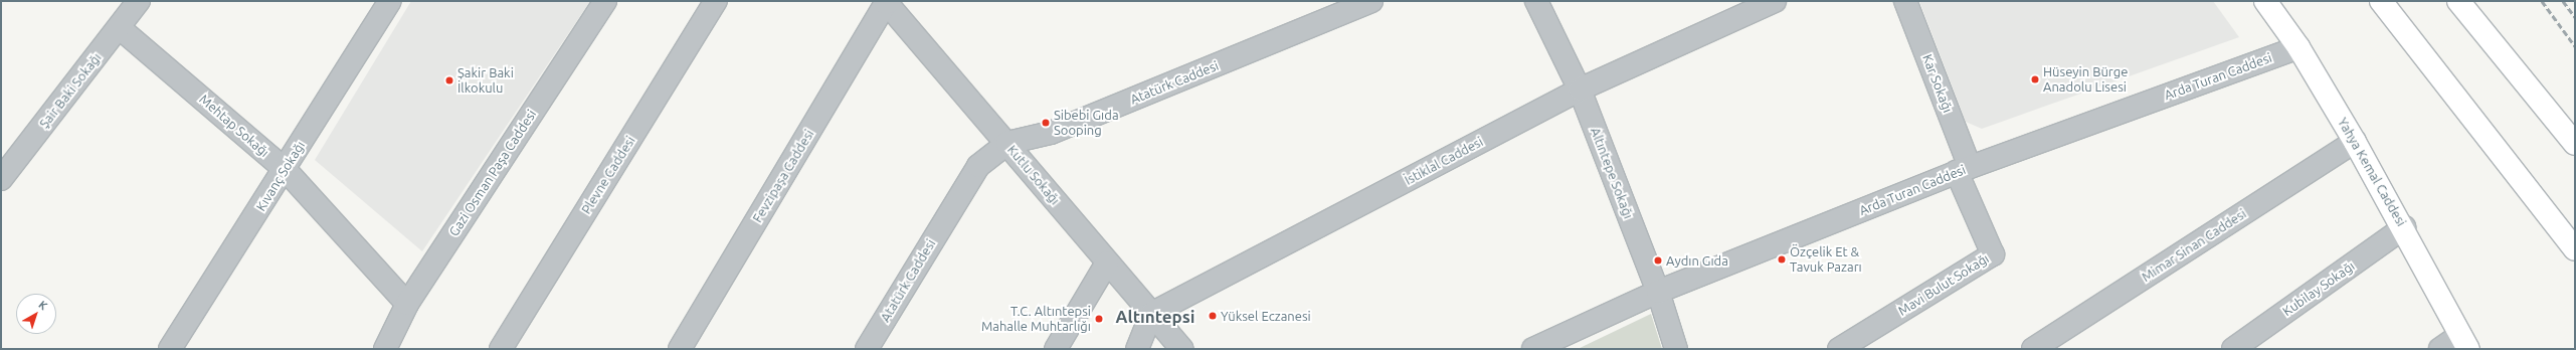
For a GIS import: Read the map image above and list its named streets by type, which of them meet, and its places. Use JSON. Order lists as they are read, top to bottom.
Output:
{
  "streets": {
    "main road": ["Yahya Kemal Caddesi"],
    "street": [
      "Arda Turan Caddesi",
      "Atatürk Caddesi",
      "Kar Sokağı",
      "Şair Baki Sokağı",
      "Mehtap Sokağı",
      "İstiklal Caddesi",
      "Gazi Osman Paşa Caddesi",
      "Altıntepe Sokağı",
      "Plevne Caddesi",
      "Kutlu Sokağı",
      "Kıvanç Sokağı",
      "Fevzipaşa Caddesi",
      "Mimar Sinan Caddesi",
      "Mavi Bulut Sokağı",
      "Kubilay Sokağı"
    ]
  },
  "crossings": [
    ["Arda Turan Caddesi", "Kar Sokağı"],
    ["Arda Turan Caddesi", "Yahya Kemal Caddesi"],
    ["Arda Turan Caddesi", "Altıntepe Sokağı"],
    ["Arda Turan Caddesi", "Mavi Bulut Sokağı"],
    ["Atatürk Caddesi", "Kutlu Sokağı"],
    ["Kar Sokağı", "Mavi Bulut Sokağı"],
    ["Şair Baki Sokağı", "Mehtap Sokağı"],
    ["Mehtap Sokağı", "Gazi Osman Paşa Caddesi"],
    ["Mehtap Sokağı", "Kıvanç Sokağı"],
    ["İstiklal Caddesi", "Altıntepe Sokağı"],
    ["İstiklal Caddesi", "Kutlu Sokağı"],
    ["Yahya Kemal Caddesi", "Mimar Sinan Caddesi"],
    ["Yahya Kemal Caddesi", "Kubilay Sokağı"],
    ["Kutlu Sokağı", "Fevzipaşa Caddesi"]
  ],
  "districts": ["Altıntepsi"],
  "places": [
    "Hüseyin Bürge Anadolu Lisesi",
    "Şakir Baki İlkokulu",
    "Sibebi Gıda Sooping",
    "Özçelik Et & Tavuk Pazarı",
    "Aydın Gıda",
    "Yüksel Eczanesi",
    "T.C. Altıntepsi Mahalle Muhtarlığı"
  ],
  "north": "top right"
}
